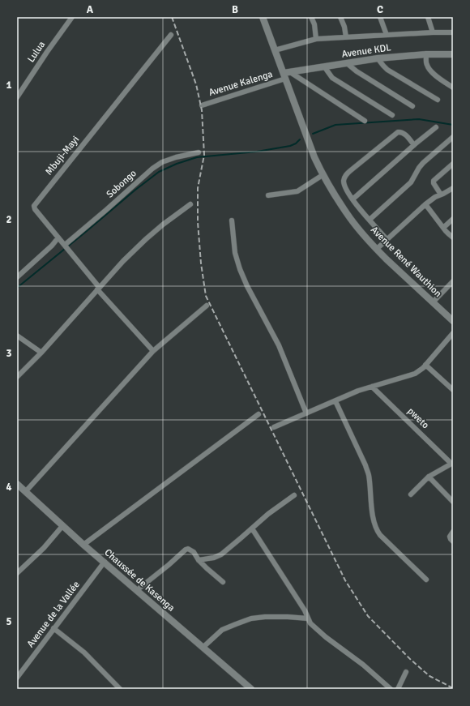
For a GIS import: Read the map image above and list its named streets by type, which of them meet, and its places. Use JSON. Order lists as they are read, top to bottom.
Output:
{
  "streets": {
    "street": [
      "Avenue KDL",
      "Lulua",
      "Avenue Kalenga",
      "Mbuji-Mayi",
      "Sobongo",
      "Avenue René Wauthion",
      "pweto",
      "Chaussée de Kasenga",
      "Avenue de la Vallée"
    ]
  },
  "crossings": [
    ["Avenue KDL", "Avenue Kalenga"],
    ["Avenue KDL", "Avenue René Wauthion"],
    ["Avenue Kalenga", "Avenue René Wauthion"],
    ["Mbuji-Mayi", "Sobongo"],
    ["Chaussée de Kasenga", "Avenue de la Vallée"]
  ],
  "grid": {
    "columns": ["A", "B", "C"],
    "rows": [
      "1",
      "2",
      "3",
      "4",
      "5"
    ]
  }
}
